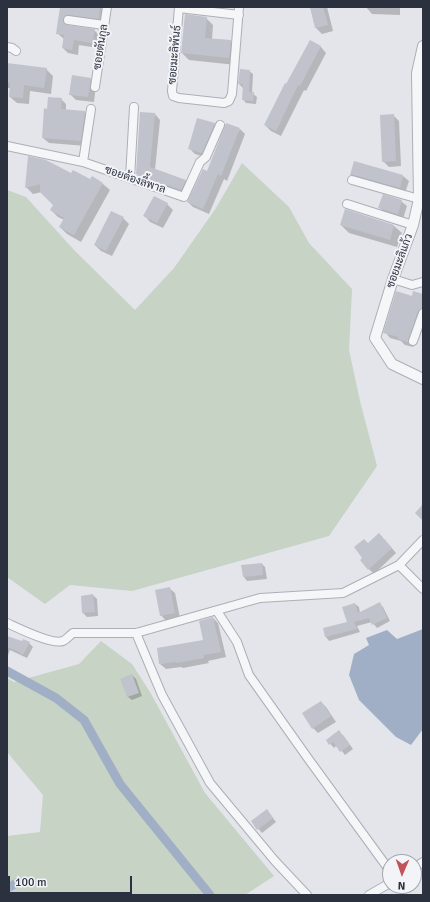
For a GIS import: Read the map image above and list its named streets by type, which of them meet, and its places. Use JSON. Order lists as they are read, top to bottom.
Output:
{
  "streets": {
    "street": [
      "ซอยตันกูล",
      "ซอยมะลิพันธ์",
      "ซอยต้องลี้พาล",
      "ซอยมะลิแก้ว"
    ]
  },
  "scale_bar": "100 m",
  "north": "bottom"
}
